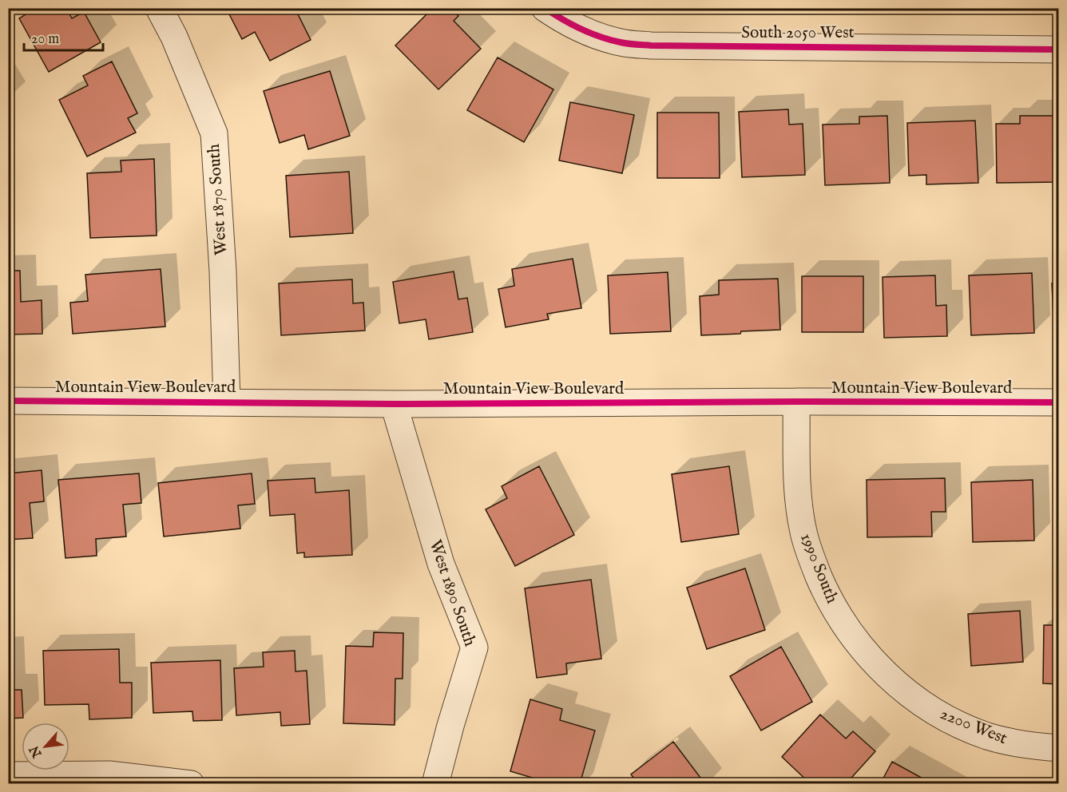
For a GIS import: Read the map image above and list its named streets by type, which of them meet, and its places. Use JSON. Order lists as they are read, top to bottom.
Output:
{
  "streets": {
    "street": [
      "South 2050 West",
      "West 1870 South",
      "Mountain View Boulevard",
      "1990 South",
      "West 1890 South",
      "2200 West"
    ]
  },
  "crossings": [
    ["West 1870 South", "Mountain View Boulevard"],
    ["Mountain View Boulevard", "1990 South"],
    ["Mountain View Boulevard", "West 1890 South"],
    ["1990 South", "2200 West"]
  ],
  "scale_bar": "20 m",
  "north": "bottom left"
}
